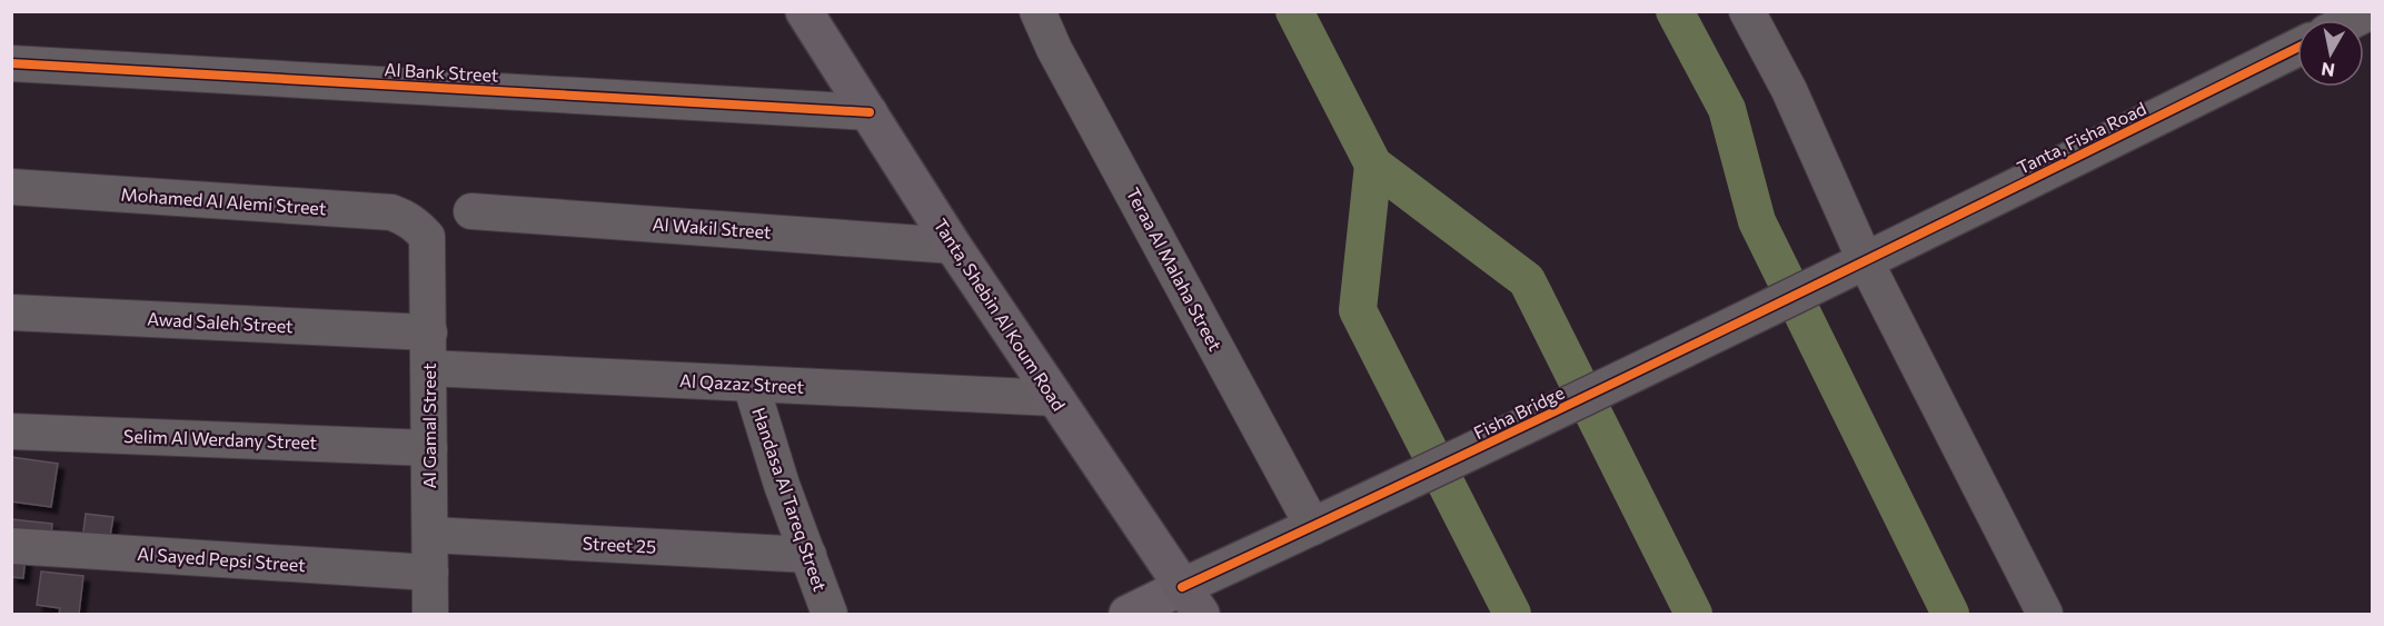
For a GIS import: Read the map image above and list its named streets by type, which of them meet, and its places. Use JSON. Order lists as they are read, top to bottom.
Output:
{
  "streets": {
    "main road": ["Tanta, Shebin Al Koum Road"],
    "street": [
      "Al Bank Street",
      "Tanta, Fisha Road",
      "Mohamed Al Alemi Street",
      "Al Wakil Street",
      "Teraa Al Malaha Street",
      "Awad Saleh Street",
      "Al Qazaz Street",
      "Fisha Bridge",
      "Al Gamal Street",
      "Selim Al Werdany Street",
      "Handasa Al Tareq Street",
      "Street 25",
      "Al Sayed Pepsi Street"
    ]
  },
  "crossings": [
    ["Al Bank Street", "Tanta, Shebin Al Koum Road"],
    ["Tanta, Fisha Road", "Fisha Bridge"],
    ["Mohamed Al Alemi Street", "Al Gamal Street"],
    ["Al Wakil Street", "Tanta, Shebin Al Koum Road"],
    ["Teraa Al Malaha Street", "Fisha Bridge"],
    ["Tanta, Shebin Al Koum Road", "Al Qazaz Street"],
    ["Tanta, Shebin Al Koum Road", "Fisha Bridge"],
    ["Awad Saleh Street", "Al Gamal Street"],
    ["Al Qazaz Street", "Al Gamal Street"],
    ["Al Qazaz Street", "Handasa Al Tareq Street"],
    ["Al Gamal Street", "Selim Al Werdany Street"],
    ["Al Gamal Street", "Street 25"],
    ["Al Gamal Street", "Al Sayed Pepsi Street"],
    ["Handasa Al Tareq Street", "Street 25"]
  ],
  "north": "bottom"
}
